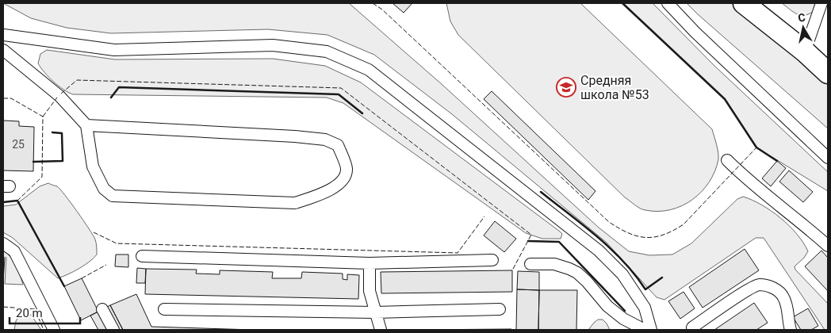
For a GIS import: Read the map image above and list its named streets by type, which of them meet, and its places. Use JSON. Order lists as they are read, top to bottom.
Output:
{
  "places": {
    "school or university": ["Средняя школа №53"]
  },
  "house_numbers": ["25"],
  "scale_bar": "20 m",
  "north": "top"
}
